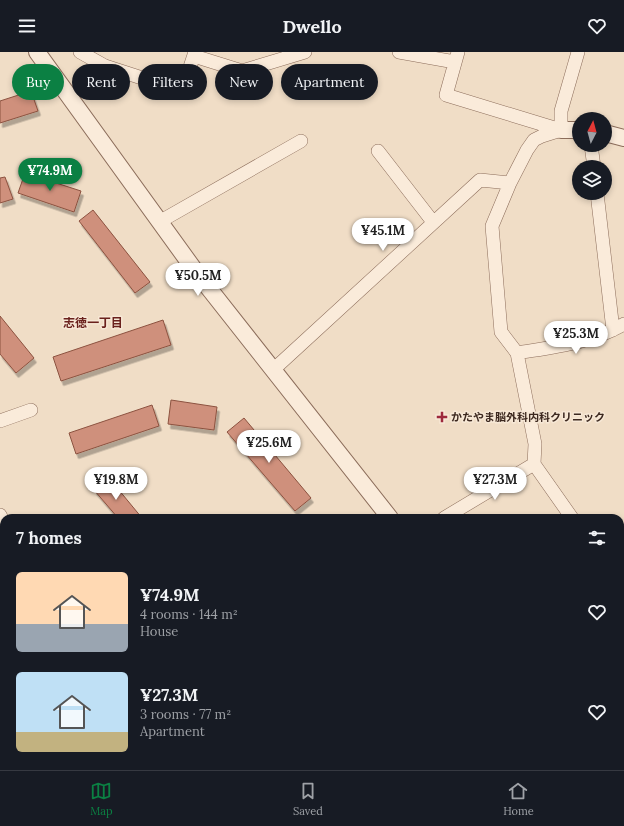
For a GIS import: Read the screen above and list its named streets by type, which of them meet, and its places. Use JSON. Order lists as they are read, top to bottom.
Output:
{
  "districts": ["志徳一丁目"],
  "places": {
    "health": ["かたやま脳外科内科クリニック"]
  },
  "north": "top",
  "page": {
    "header": "Dwello",
    "chip": [
      "Buy",
      "Rent",
      "Filters",
      "New",
      "Apartment"
    ],
    "price": [
      "¥74.9M",
      "¥45.1M",
      "¥50.5M",
      "¥25.3M",
      "¥25.6M",
      "¥19.8M",
      "¥27.3M"
    ],
    "heading": "7 homes",
    "list": [
      {
        "name": "¥74.9M",
        "note": "4 rooms · 144 m² · House"
      },
      {
        "name": "¥27.3M",
        "note": "3 rooms · 77 m² · Apartment"
      }
    ],
    "tabs": ["Map", "Saved", "Home"]
  }
}
